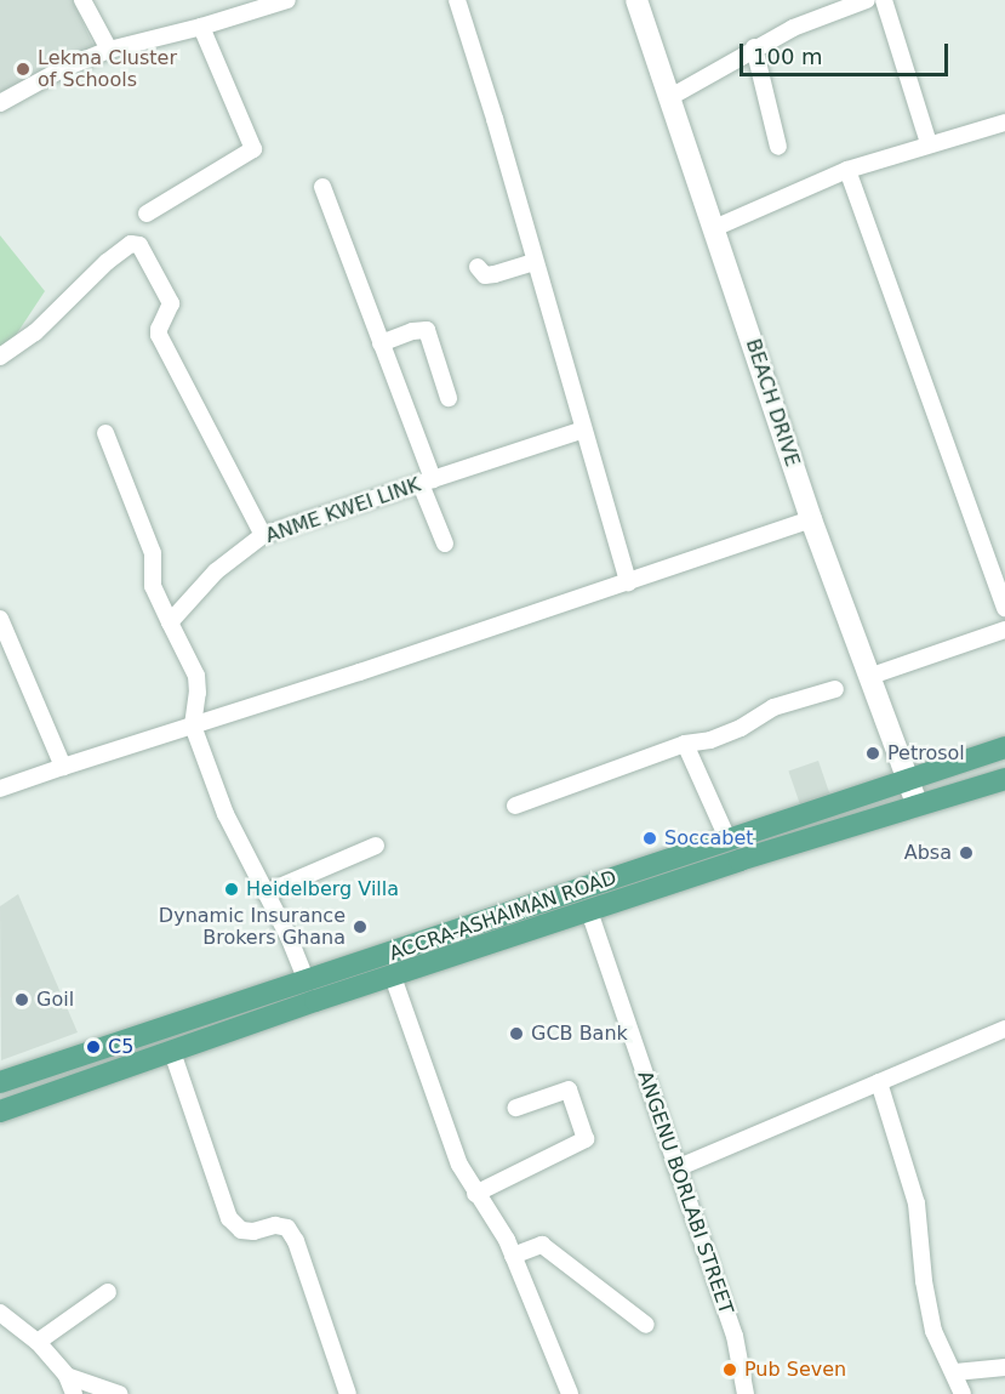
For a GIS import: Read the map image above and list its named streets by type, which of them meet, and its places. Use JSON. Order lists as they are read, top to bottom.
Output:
{
  "streets": {
    "main road": ["ACCRA-ASHAIMAN ROAD"],
    "street": ["BEACH DRIVE", "ANME KWEI LINK", "ANGENU BORLABI STREET"]
  },
  "crossings": [
    ["BEACH DRIVE", "ACCRA-ASHAIMAN ROAD"],
    ["ACCRA-ASHAIMAN ROAD", "ANGENU BORLABI STREET"]
  ],
  "places": [
    "Lekma Cluster of Schools",
    "Petrosol",
    "Soccabet",
    "Absa",
    "Heidelberg Villa",
    "Dynamic Insurance Brokers Ghana",
    "Goil",
    "GCB Bank",
    "C5",
    "Pub Seven"
  ],
  "scale_bar": "100 m"
}
